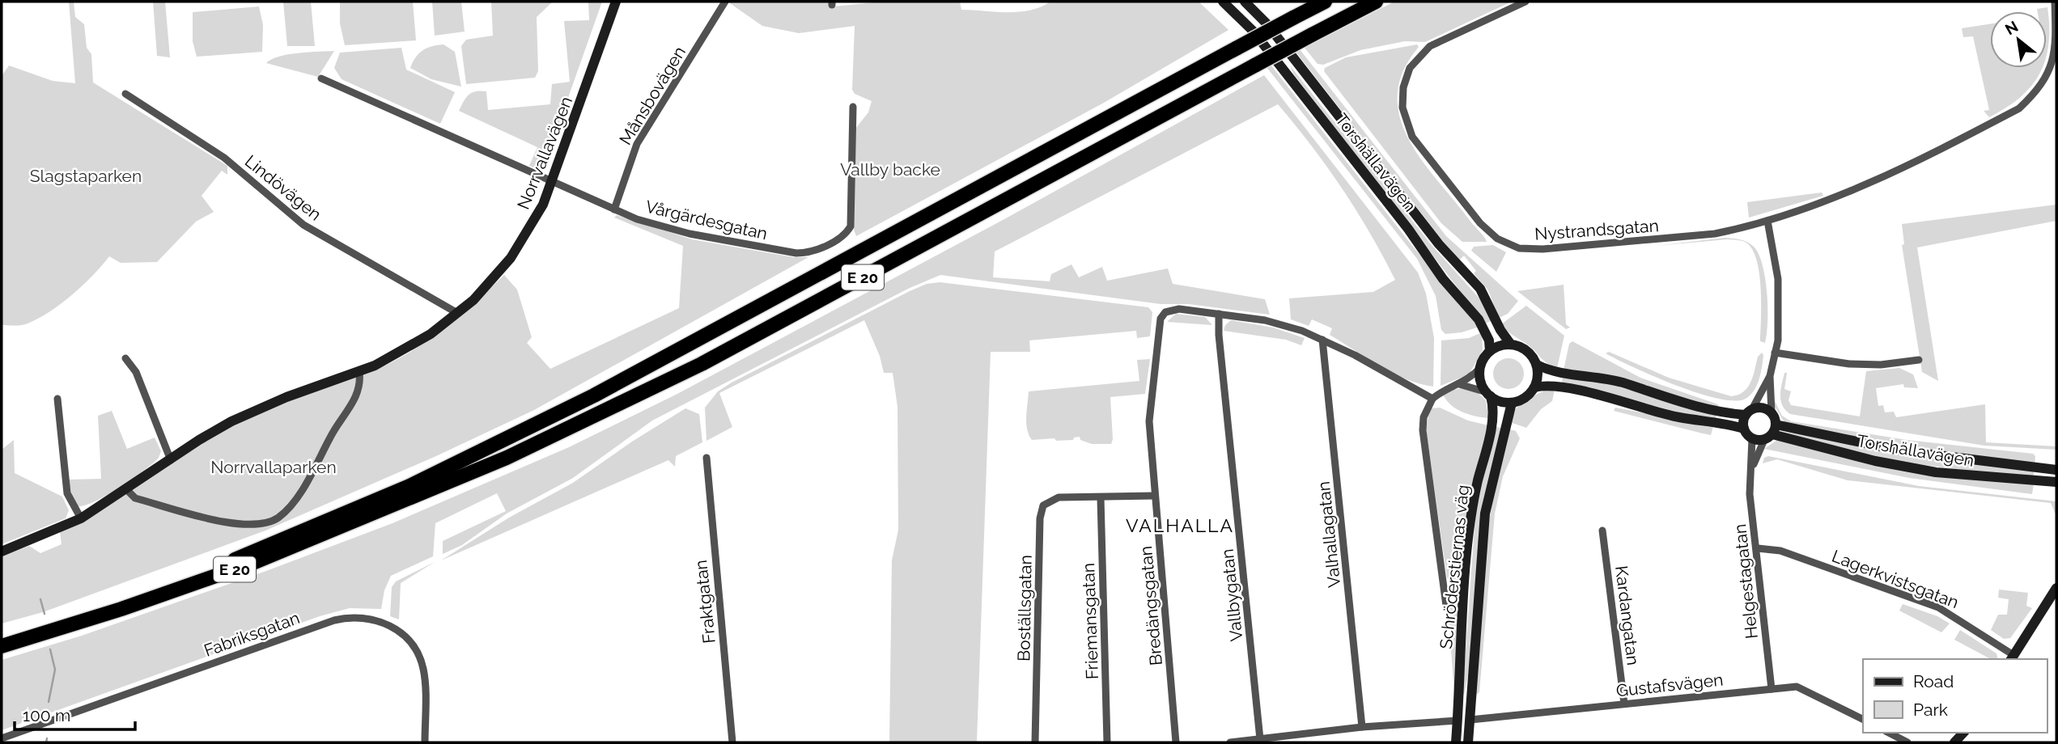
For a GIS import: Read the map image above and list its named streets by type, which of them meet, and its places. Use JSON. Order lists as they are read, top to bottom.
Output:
{
  "streets": {
    "highway": ["E 20"],
    "main road": ["Norrvallavägen", "Torshällavägen", "Schröderstiernas väg"],
    "street": [
      "Månsbovägen",
      "Lindövägen",
      "Vårgärdesgatan",
      "Nystrandsgatan",
      "Valhallagatan",
      "Lagerkvistsgatan",
      "Helgestagatan",
      "Vallbygatan",
      "Fraktgatan",
      "Bredängsgatan",
      "Boställsgatan",
      "Kardangatan",
      "Friemansgatan",
      "Fabriksgatan",
      "Gustafsvägen"
    ]
  },
  "crossings": [
    ["Månsbovägen", "Vårgärdesgatan"],
    ["Norrvallavägen", "Lindövägen"],
    ["Norrvallavägen", "Vårgärdesgatan"],
    ["Torshällavägen", "Schröderstiernas väg"],
    ["Torshällavägen", "Helgestagatan"],
    ["Valhallagatan", "Bredängsgatan"],
    ["Schröderstiernas väg", "Bredängsgatan"],
    ["Schröderstiernas väg", "Gustafsvägen"],
    ["Lagerkvistsgatan", "Helgestagatan"],
    ["Helgestagatan", "Gustafsvägen"],
    ["Vallbygatan", "Bredängsgatan"],
    ["Bredängsgatan", "Boställsgatan"],
    ["Boställsgatan", "Friemansgatan"],
    ["Kardangatan", "Gustafsvägen"]
  ],
  "districts": ["VALHALLA"],
  "parks": ["Vallby backe", "Slagstaparken", "Norrvallaparken"],
  "legend": ["Road", "Park"],
  "scale_bar": "100 m",
  "north": "top left"
}
